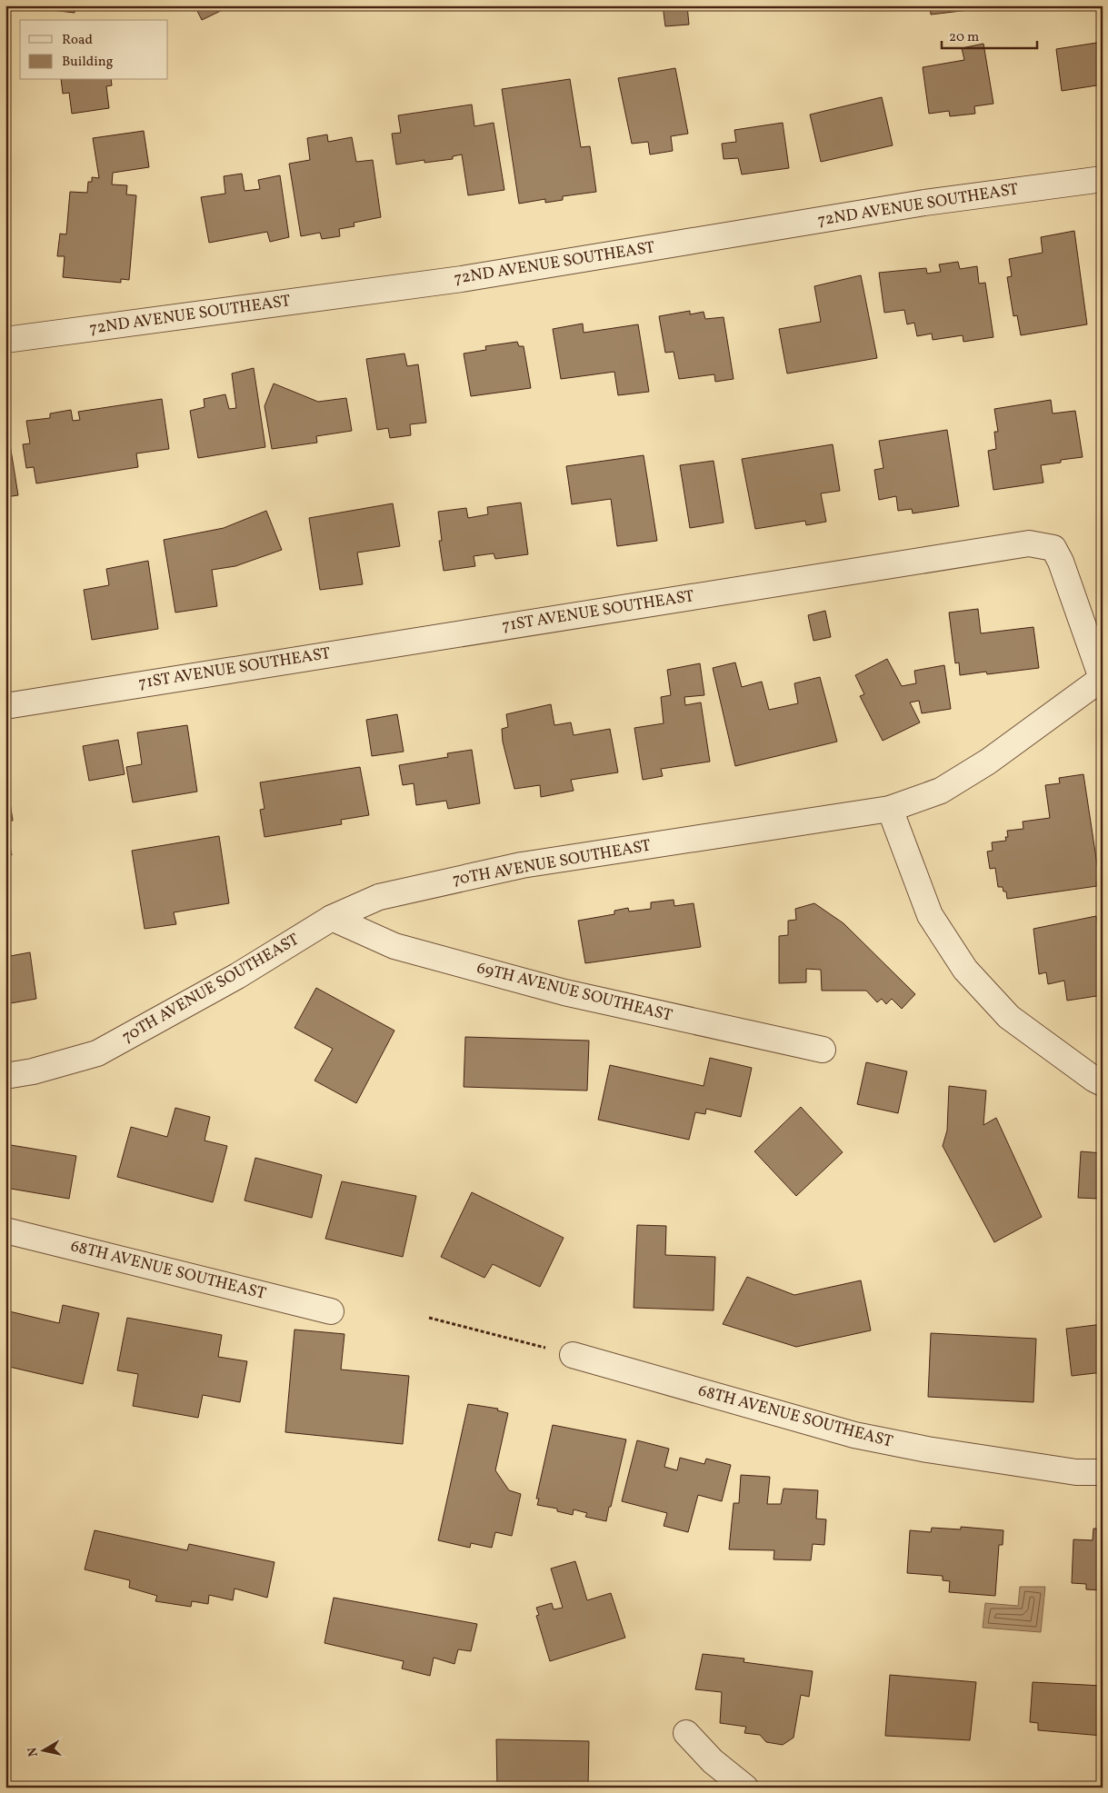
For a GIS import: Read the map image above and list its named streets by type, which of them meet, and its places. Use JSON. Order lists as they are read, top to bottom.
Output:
{
  "streets": {
    "street": [
      "72ND AVENUE SOUTHEAST",
      "71ST AVENUE SOUTHEAST",
      "70TH AVENUE SOUTHEAST",
      "69TH AVENUE SOUTHEAST",
      "68TH AVENUE SOUTHEAST"
    ]
  },
  "crossings": [
    ["71ST AVENUE SOUTHEAST", "70TH AVENUE SOUTHEAST"],
    ["70TH AVENUE SOUTHEAST", "69TH AVENUE SOUTHEAST"]
  ],
  "legend": ["Road", "Building"],
  "scale_bar": "20 m",
  "north": "left"
}
